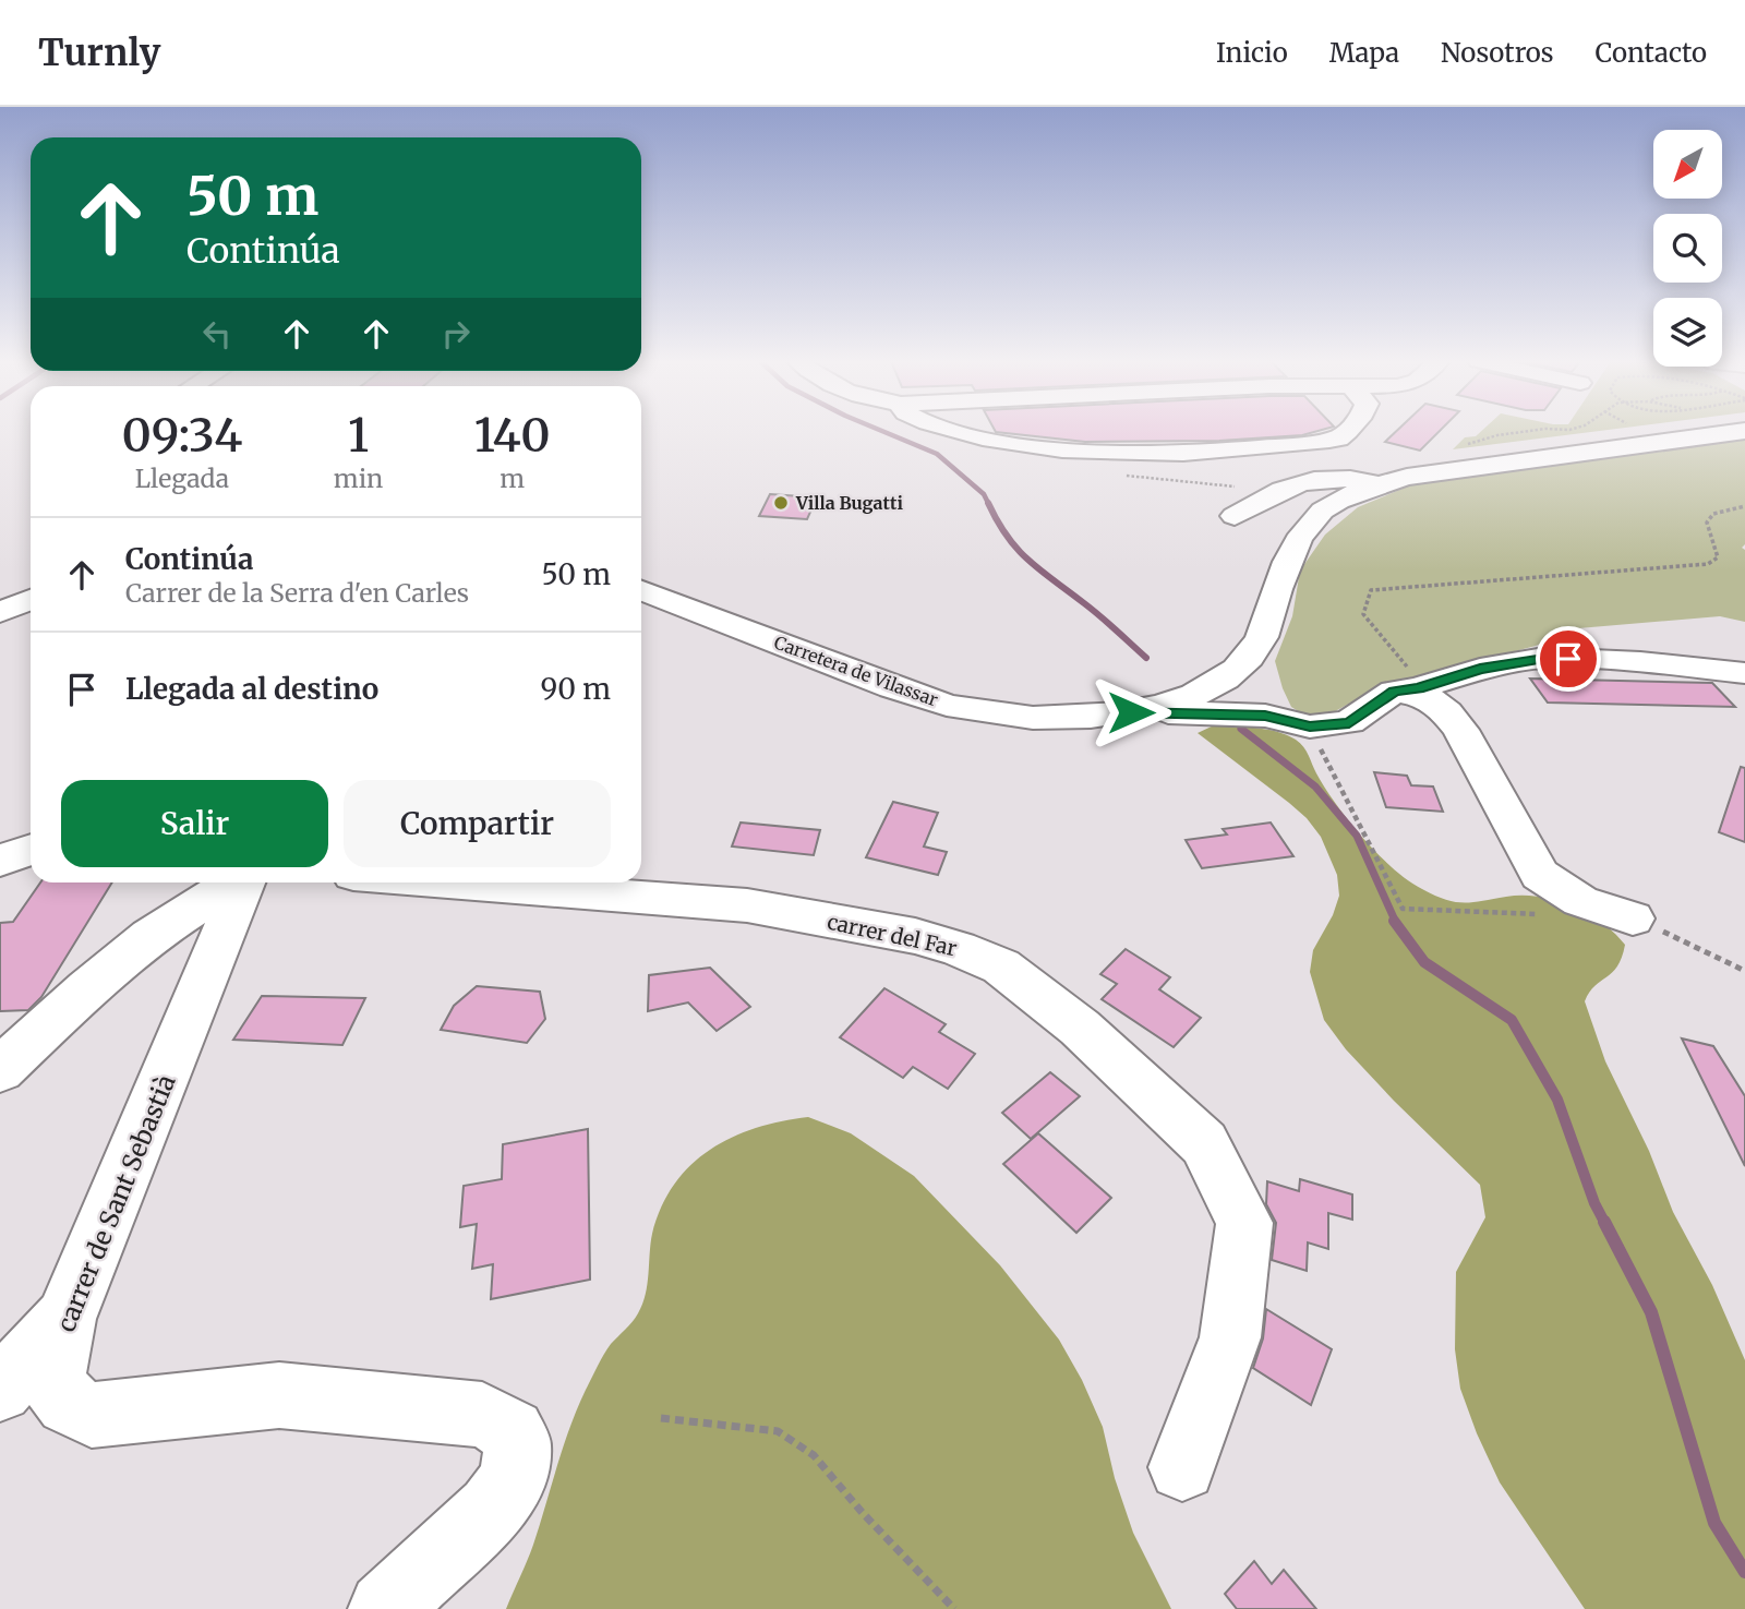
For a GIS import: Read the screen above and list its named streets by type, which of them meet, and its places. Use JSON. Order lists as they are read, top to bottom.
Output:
{
  "streets": {
    "street": ["Carretera de Vilassar", "carrer del Far", "carrer de Sant Sebastià"]
  },
  "places": ["Villa Bugatti"],
  "north": "bottom left",
  "page": {
    "header": "Turnly",
    "nav": [
      "Inicio",
      "Mapa",
      "Nosotros",
      "Contacto"
    ],
    "turn": ["50 m", "Continúa"],
    "eta": [
      "09:34",
      "Llegada",
      "1",
      "min",
      "140",
      "m"
    ],
    "list": [
      {
        "name": "Continúa",
        "note": "Carrer de la Serra d'en Carles",
        "value": "50 m"
      },
      {
        "name": "Llegada al destino",
        "value": "90 m"
      }
    ],
    "buttons": ["Salir", "Compartir"]
  }
}
